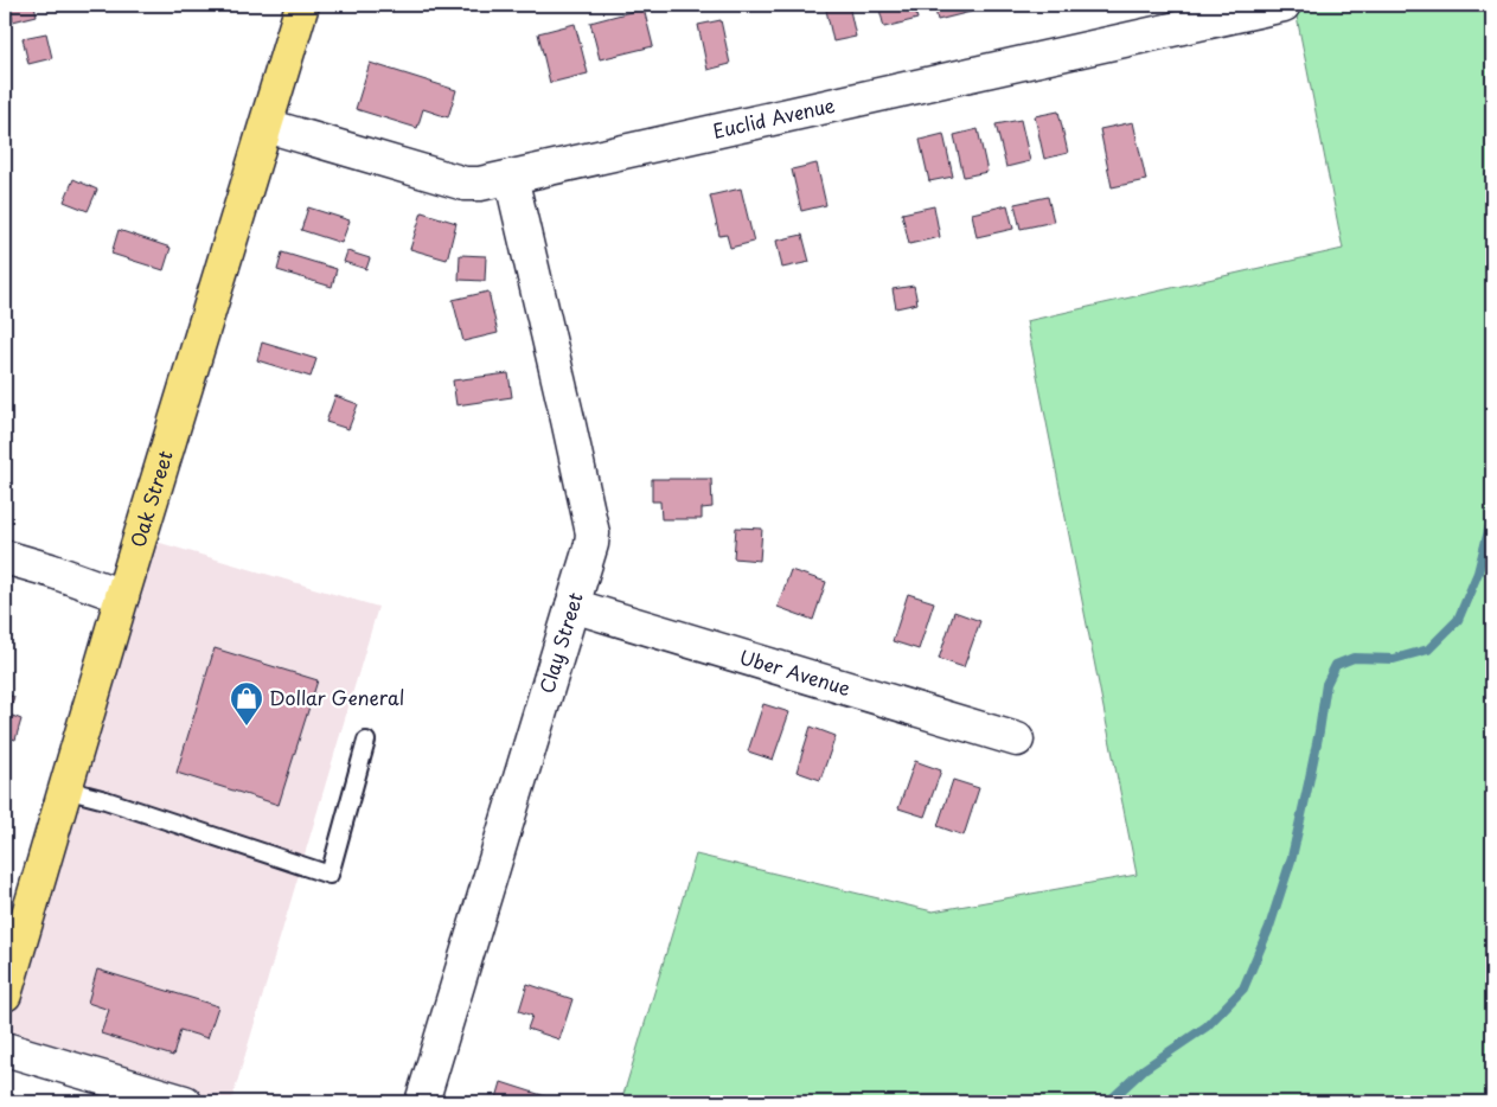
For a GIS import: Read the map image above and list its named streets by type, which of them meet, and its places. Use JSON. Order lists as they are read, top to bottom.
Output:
{
  "streets": {
    "highway": ["Oak Street"],
    "street": ["Euclid Avenue", "Clay Street", "Uber Avenue"]
  },
  "crossings": [
    ["Euclid Avenue", "Oak Street"],
    ["Euclid Avenue", "Clay Street"],
    ["Clay Street", "Uber Avenue"]
  ],
  "places": {
    "shop": ["Dollar General"]
  }
}
